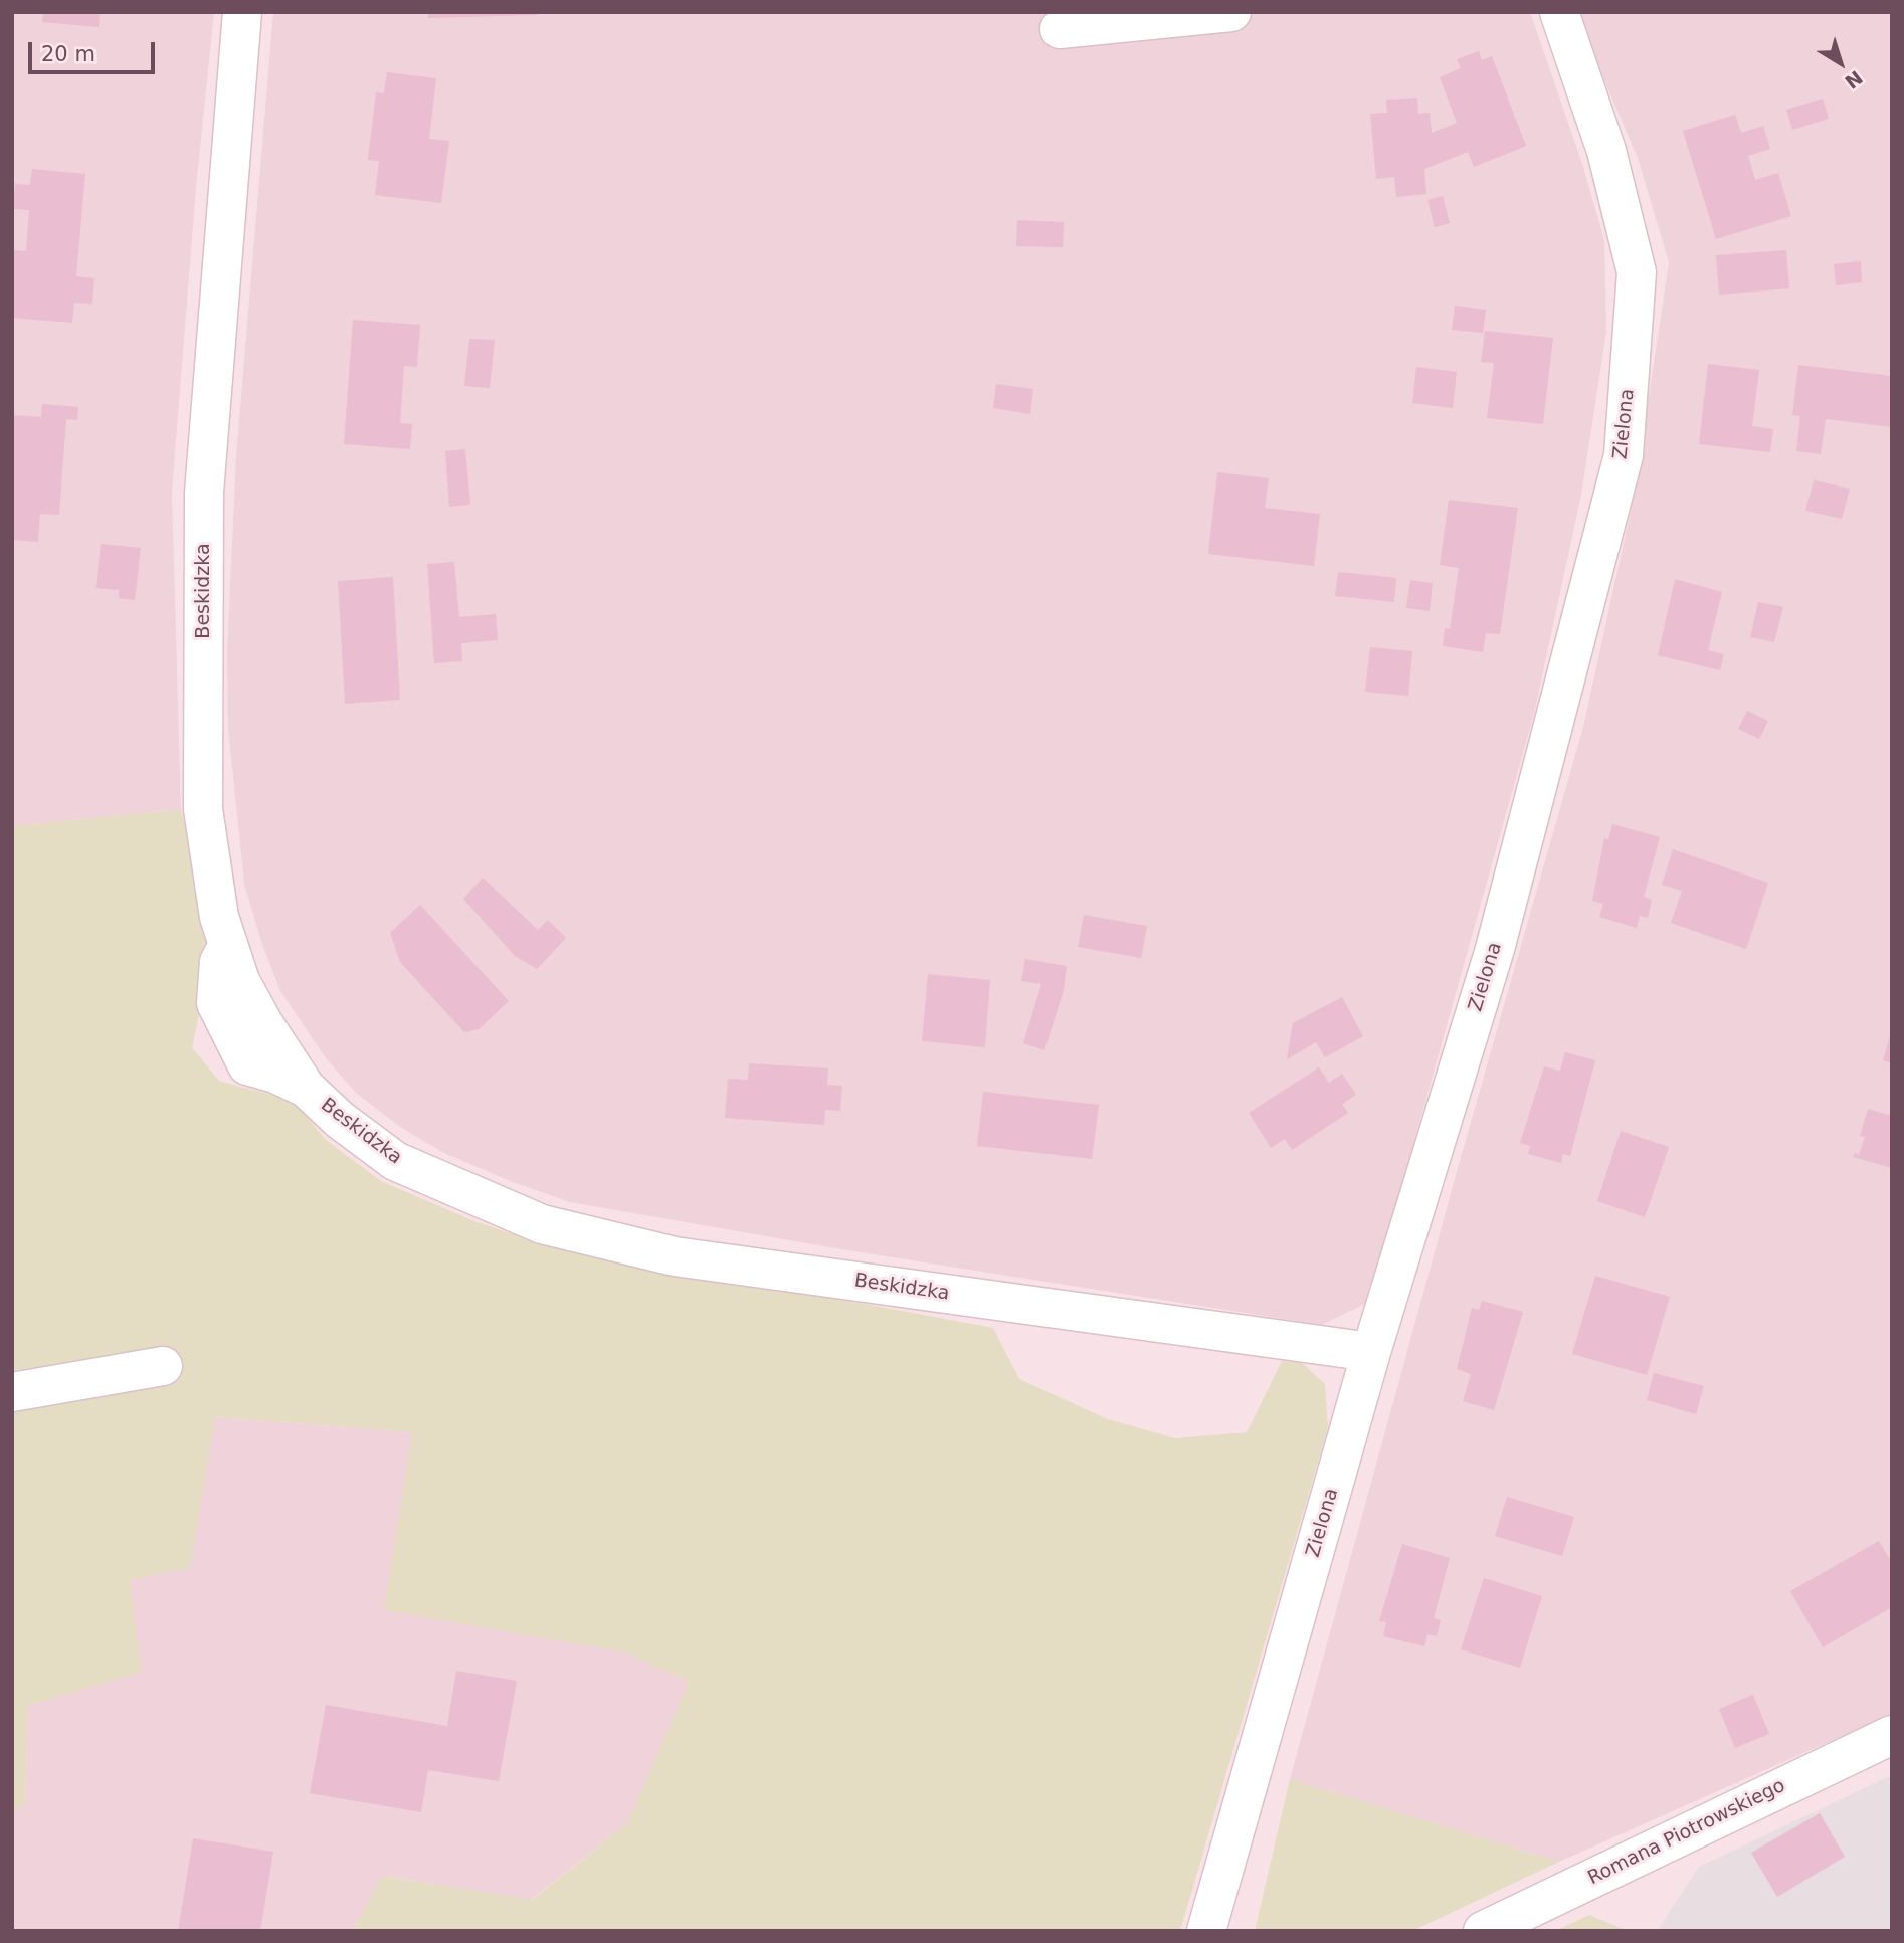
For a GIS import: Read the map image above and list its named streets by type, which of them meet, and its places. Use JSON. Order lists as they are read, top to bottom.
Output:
{
  "streets": {
    "street": ["Zielona", "Beskidzka", "Romana Piotrowskiego"]
  },
  "crossings": [
    ["Zielona", "Beskidzka"]
  ],
  "scale_bar": "20 m",
  "north": "bottom right"
}
